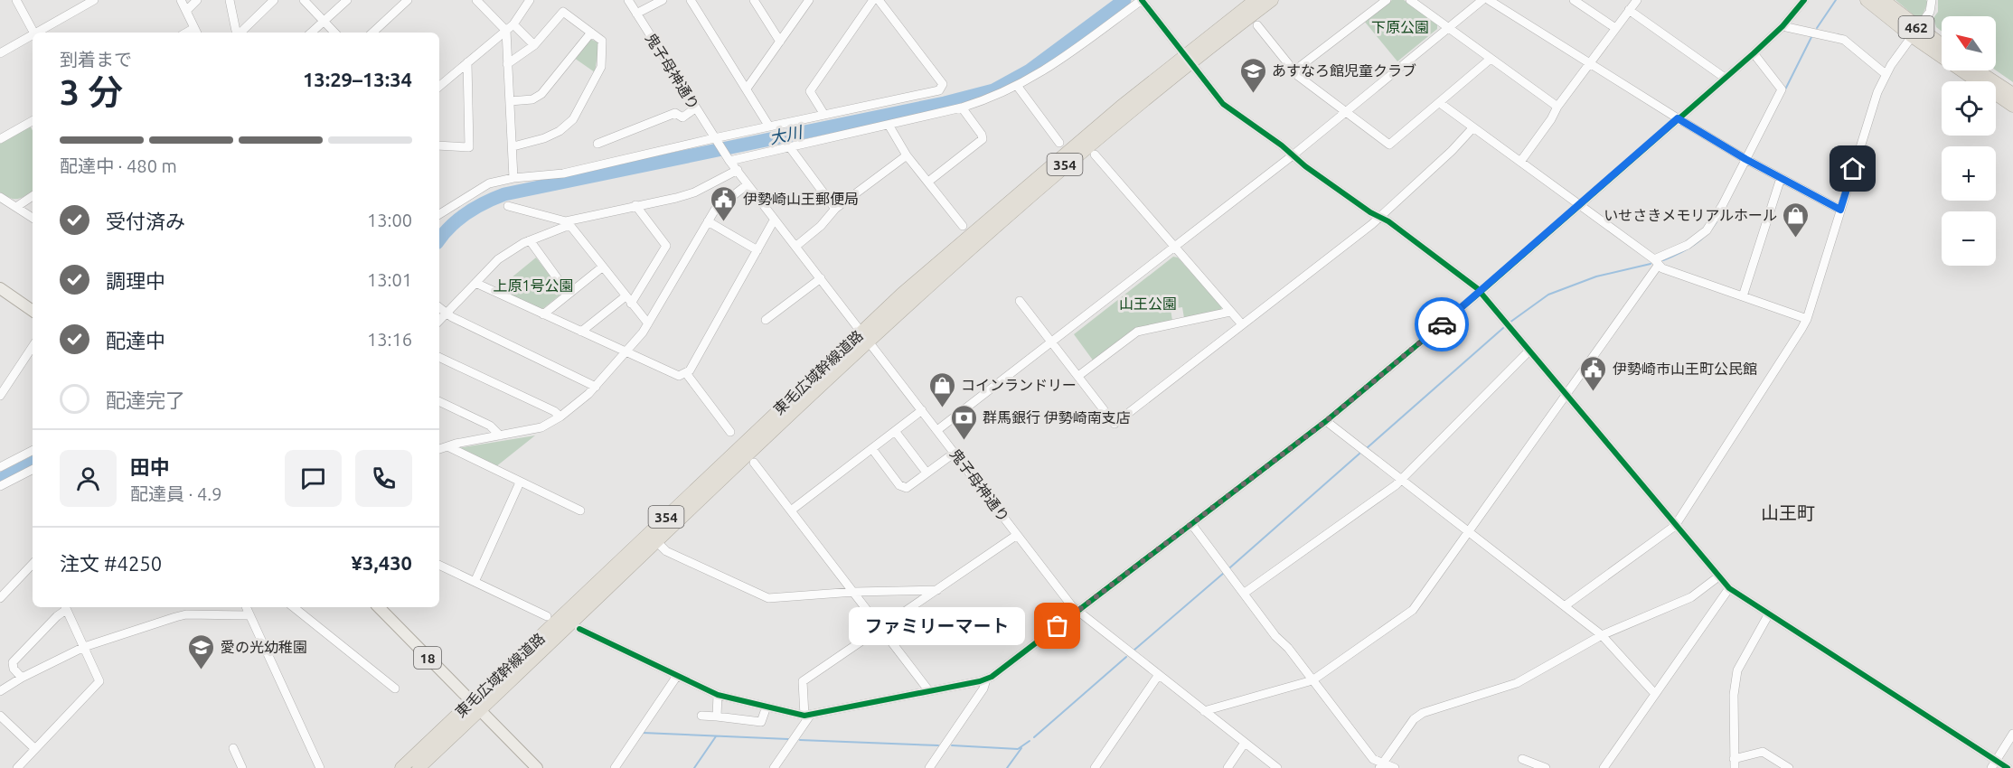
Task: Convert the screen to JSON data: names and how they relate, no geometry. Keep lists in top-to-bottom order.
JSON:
{
  "streets": {
    "highway": ["462", "354", "東毛広域幹線道路"],
    "main road": ["18"],
    "street": ["鬼子母神通り"]
  },
  "crossings": [
    ["鬼子母神通り", "東毛広域幹線道路"],
    ["東毛広域幹線道路", "18"]
  ],
  "districts": ["山王町"],
  "water": ["大川"],
  "parks": ["下原公園", "上原1号公園", "山王公園"],
  "places": {
    "school or university": ["あすなろ館児童クラブ", "愛の光幼稚園"],
    "public building": ["伊勢崎山王郵便局", "伊勢崎市山王町公民館"],
    "shop": ["いせさきメモリアルホール", "コインランドリー"],
    "bank": ["群馬銀行 伊勢崎南支店"],
    "other": ["ファミリーマート"]
  },
  "north": "top left",
  "page": {
    "map_buttons": ["+", "−"],
    "heading": ["3 分", "到着まで", "13:29–13:34"],
    "panel": [
      "田中",
      "配達員 · 4.9",
      "注文 #4250",
      "¥3,430"
    ],
    "bar": "配達中 · 480 m",
    "list": [
      ["受付済み", "13:00"],
      ["調理中", "13:01"],
      ["配達中", "13:16"],
      "配達完了"
    ],
    "bubble": "ファミリーマート"
  }
}
